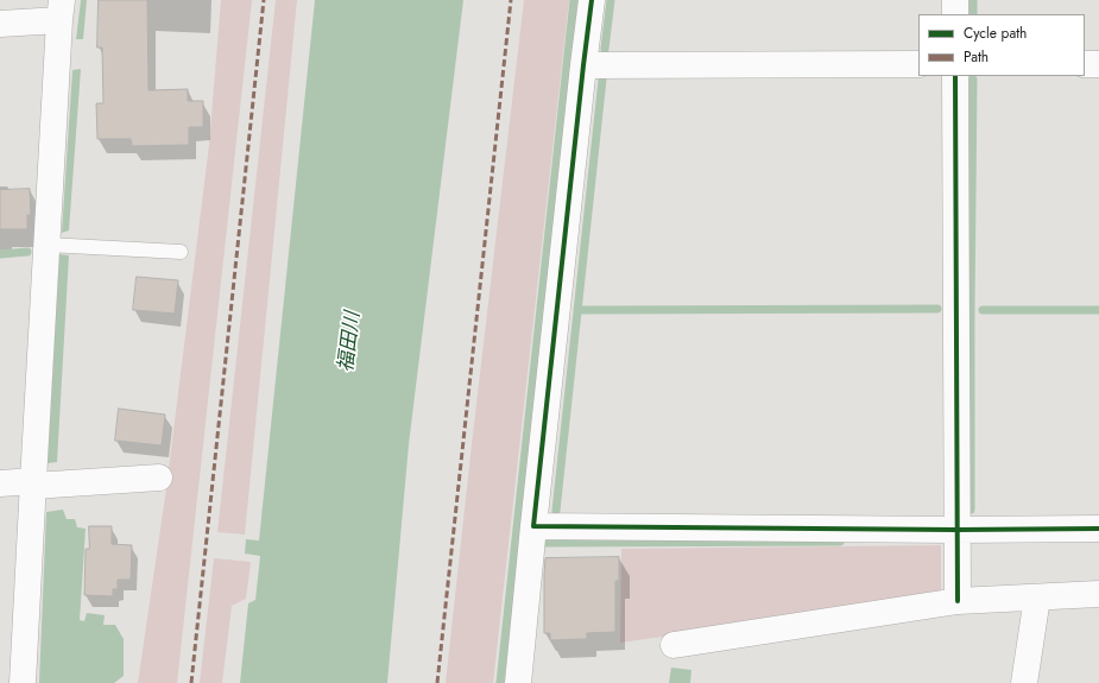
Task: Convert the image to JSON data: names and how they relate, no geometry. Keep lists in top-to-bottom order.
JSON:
{
  "water": ["福田川"],
  "legend": ["Cycle path", "Path"]
}
